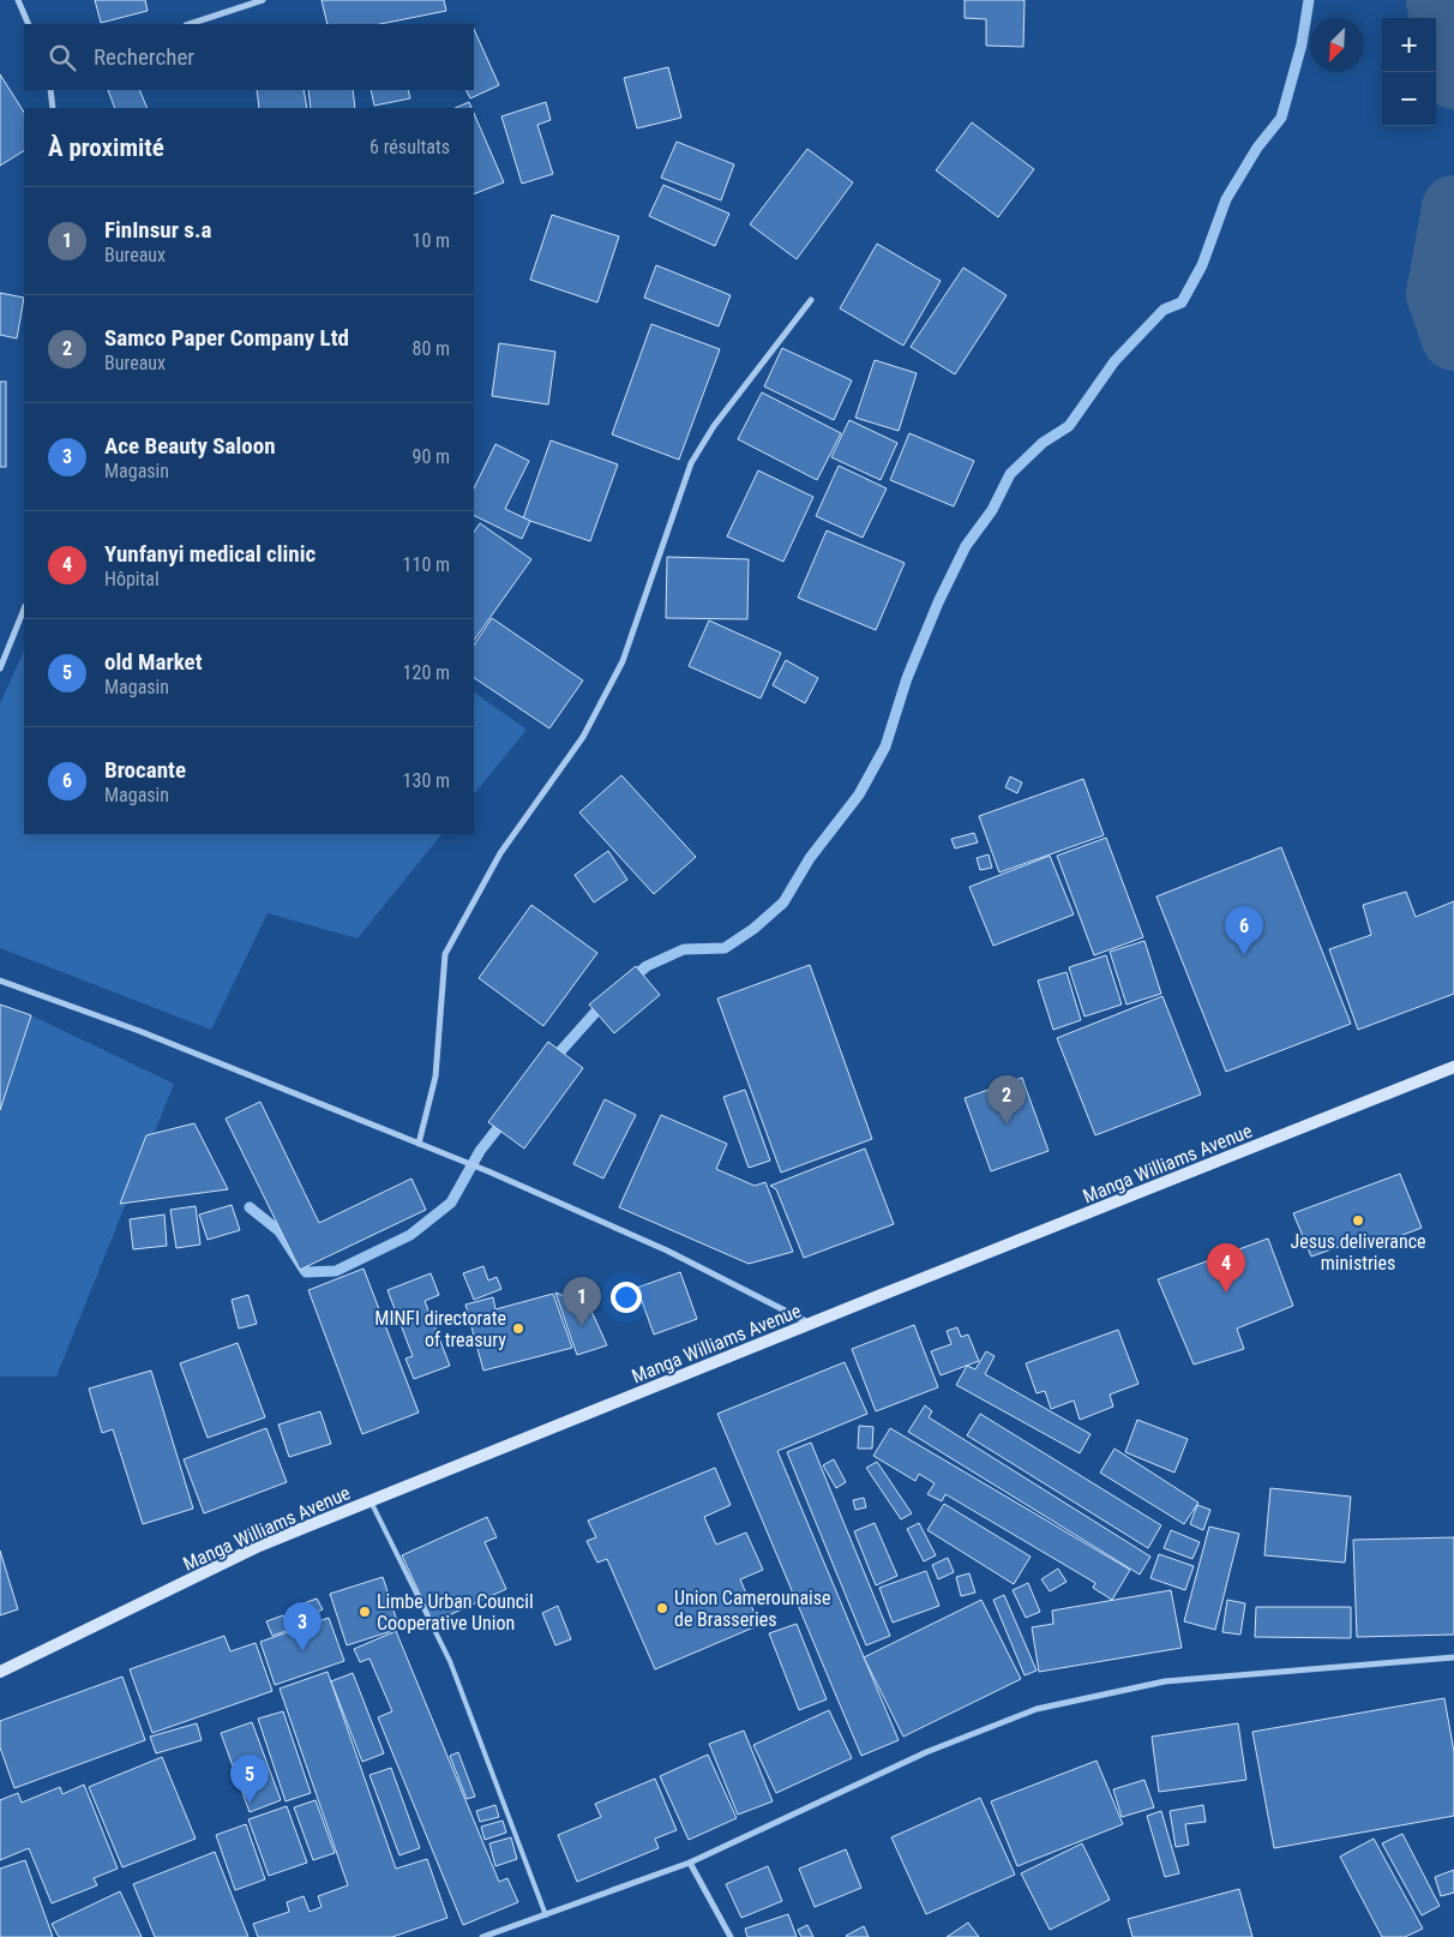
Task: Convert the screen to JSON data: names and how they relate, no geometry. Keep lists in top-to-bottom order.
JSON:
{
  "streets": {
    "main road": ["Manga Williams Avenue"]
  },
  "places": [
    "Jesus deliverance ministries",
    "MINFI directorate of treasury",
    "Union Camerounaise de Brasseries",
    "Limbe Urban Council Cooperative Union"
  ],
  "north": "bottom left",
  "page": {
    "map_buttons": ["+", "−"],
    "search": "Rechercher",
    "heading": ["À proximité", "6 résultats"],
    "list": [
      {
        "mark": "1",
        "name": "FinInsur s.a",
        "note": "Bureaux",
        "value": "10 m"
      },
      {
        "mark": "2",
        "name": "Samco Paper Company Ltd",
        "note": "Bureaux",
        "value": "80 m"
      },
      {
        "mark": "3",
        "name": "Ace Beauty Saloon",
        "note": "Magasin",
        "value": "90 m"
      },
      {
        "mark": "4",
        "name": "Yunfanyi medical clinic",
        "note": "Hôpital",
        "value": "110 m"
      },
      {
        "mark": "5",
        "name": "old Market",
        "note": "Magasin",
        "value": "120 m"
      },
      {
        "mark": "6",
        "name": "Brocante",
        "note": "Magasin",
        "value": "130 m"
      }
    ],
    "pins": [
      "6",
      "2",
      "4",
      "1",
      "3",
      "5"
    ]
  }
}
